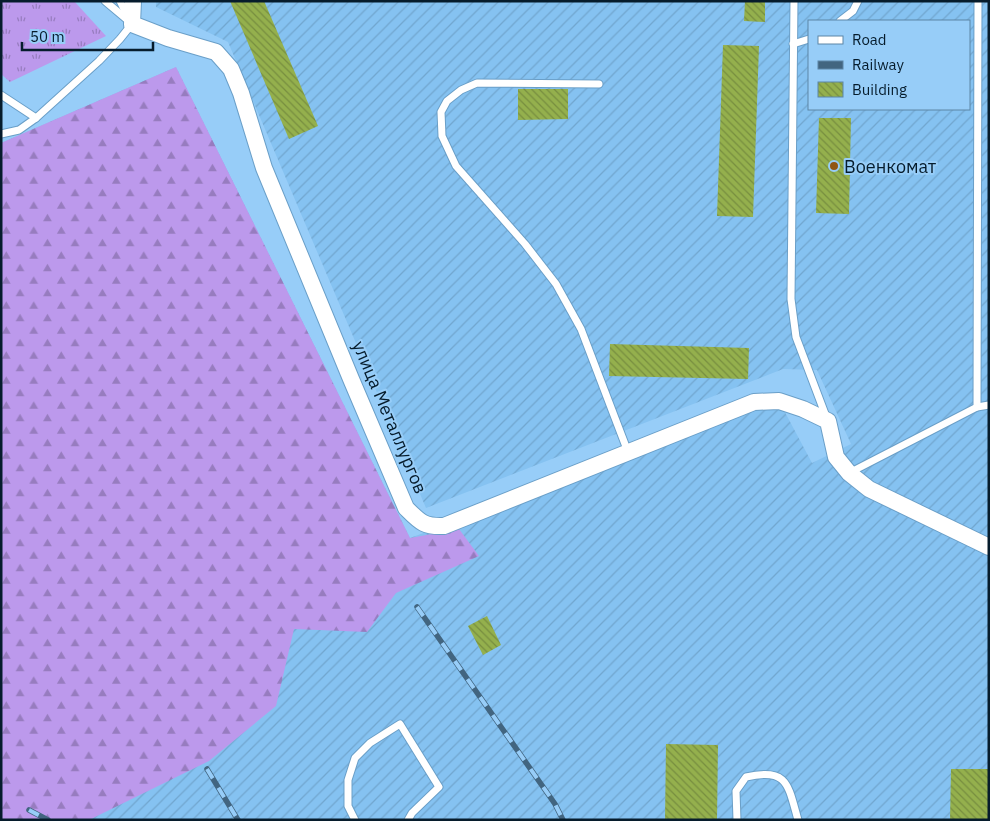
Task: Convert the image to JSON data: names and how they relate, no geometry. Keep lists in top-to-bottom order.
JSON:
{
  "streets": {
    "street": ["улица Металлургов"]
  },
  "places": ["Военкомат"],
  "legend": ["Road", "Railway", "Building"],
  "scale_bar": "50 m"
}
